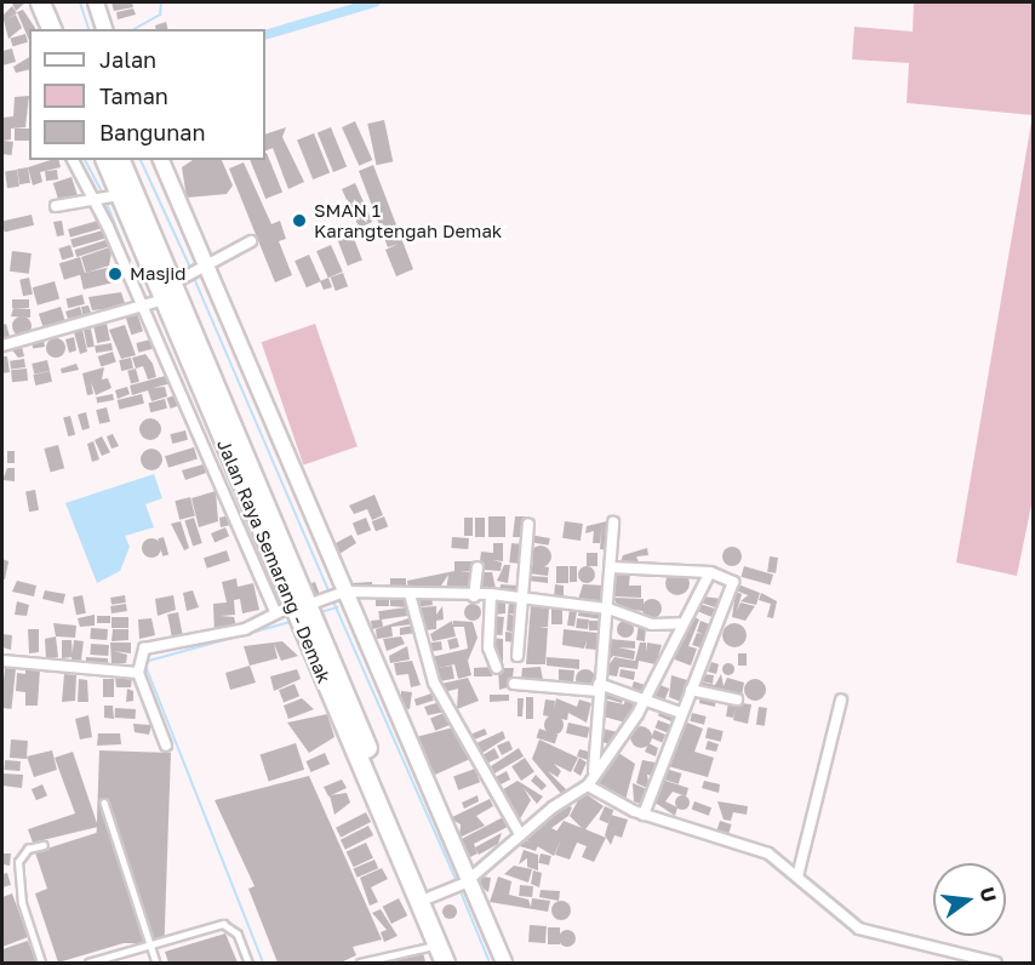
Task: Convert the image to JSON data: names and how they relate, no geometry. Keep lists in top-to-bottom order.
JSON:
{
  "streets": {
    "highway": ["Jalan Raya Semarang - Demak"]
  },
  "places": ["SMAN 1 Karangtengah Demak", "Masjid"],
  "legend": ["Jalan", "Taman", "Bangunan"],
  "north": "right"
}
